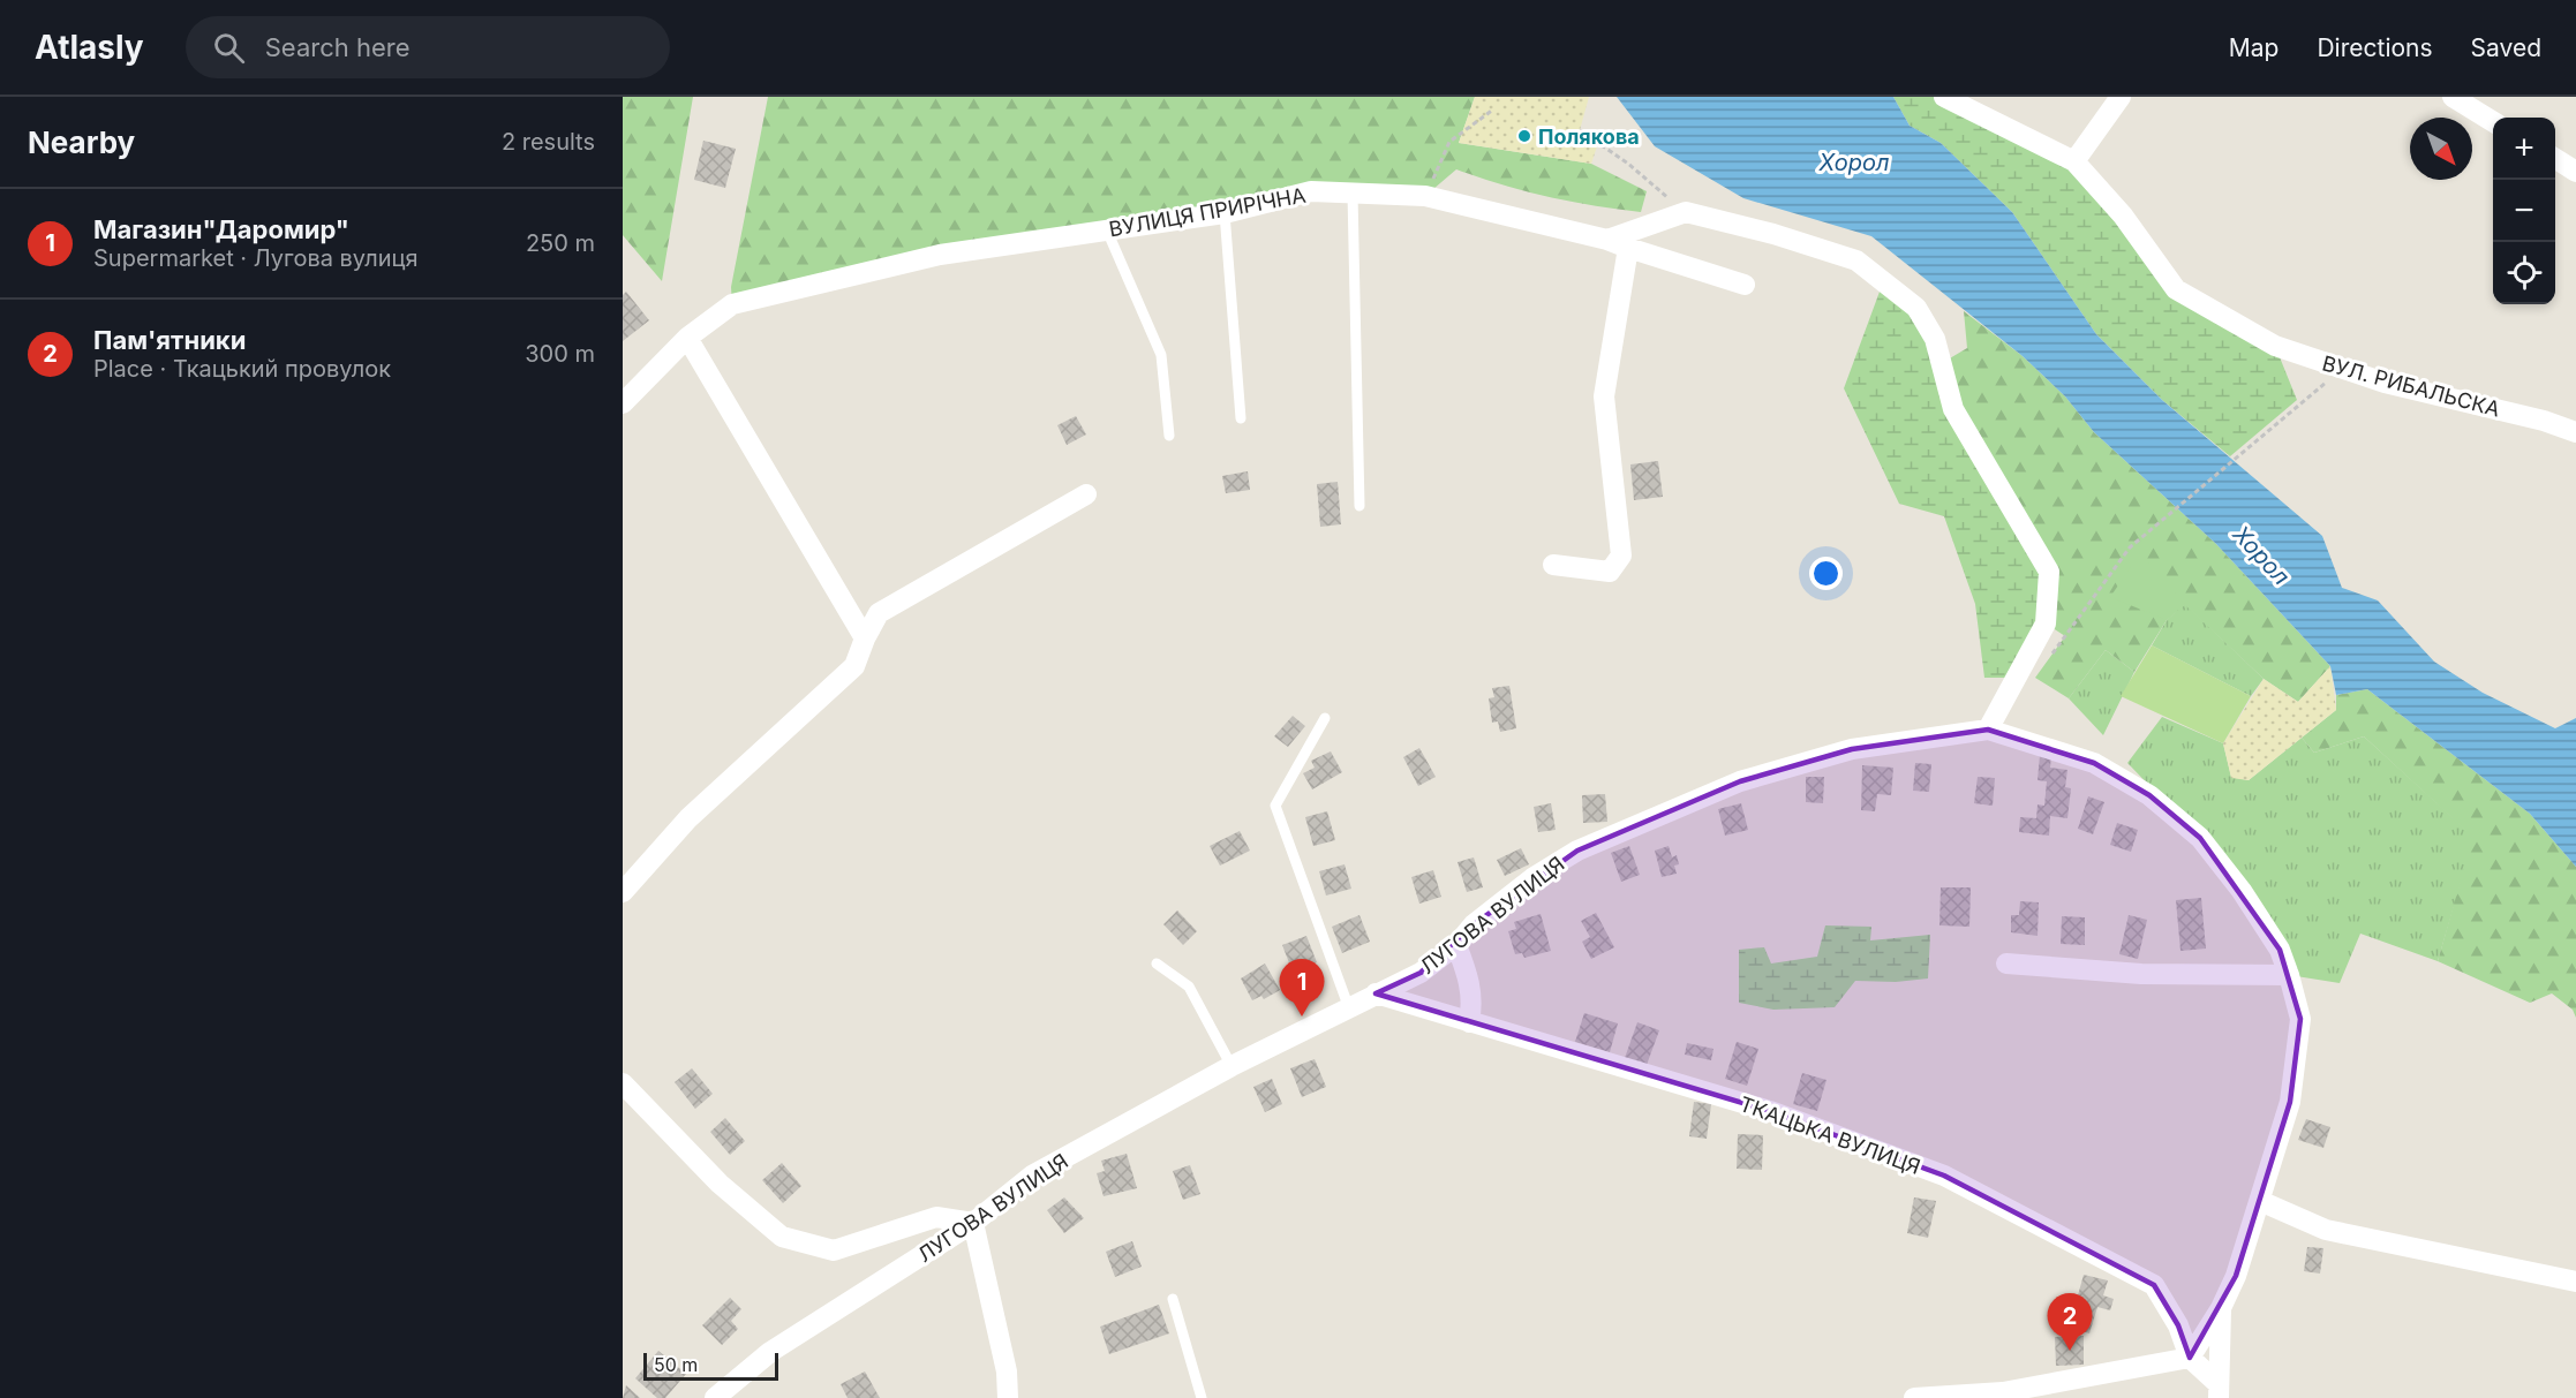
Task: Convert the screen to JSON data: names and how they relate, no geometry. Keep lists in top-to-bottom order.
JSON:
{
  "streets": {
    "street": [
      "ВУЛИЦЯ ПРИРІЧНА",
      "ВУЛ. РИБАЛЬСКА",
      "ЛУГОВА ВУЛИЦЯ",
      "ТКАЦЬКА ВУЛИЦЯ"
    ]
  },
  "crossings": [
    ["ЛУГОВА ВУЛИЦЯ", "ТКАЦЬКА ВУЛИЦЯ"]
  ],
  "water": ["Хорол"],
  "places": ["Полякова"],
  "scale_bar": "50 m",
  "north": "bottom right",
  "page": {
    "header": "Atlasly",
    "search": "Search here",
    "nav": ["Map", "Directions", "Saved"],
    "heading": ["Nearby", "2 results"],
    "map_buttons": ["+", "−"],
    "list": [
      {
        "mark": "1",
        "name": "Магазин\"Даромир\"",
        "note": "Supermarket · Лугова вулиця",
        "value": "250 m"
      },
      {
        "mark": "2",
        "name": "Пам'ятники",
        "note": "Place · Ткацький провулок",
        "value": "300 m"
      }
    ],
    "pins": ["1", "2"],
    "scale": "50 m"
  }
}
